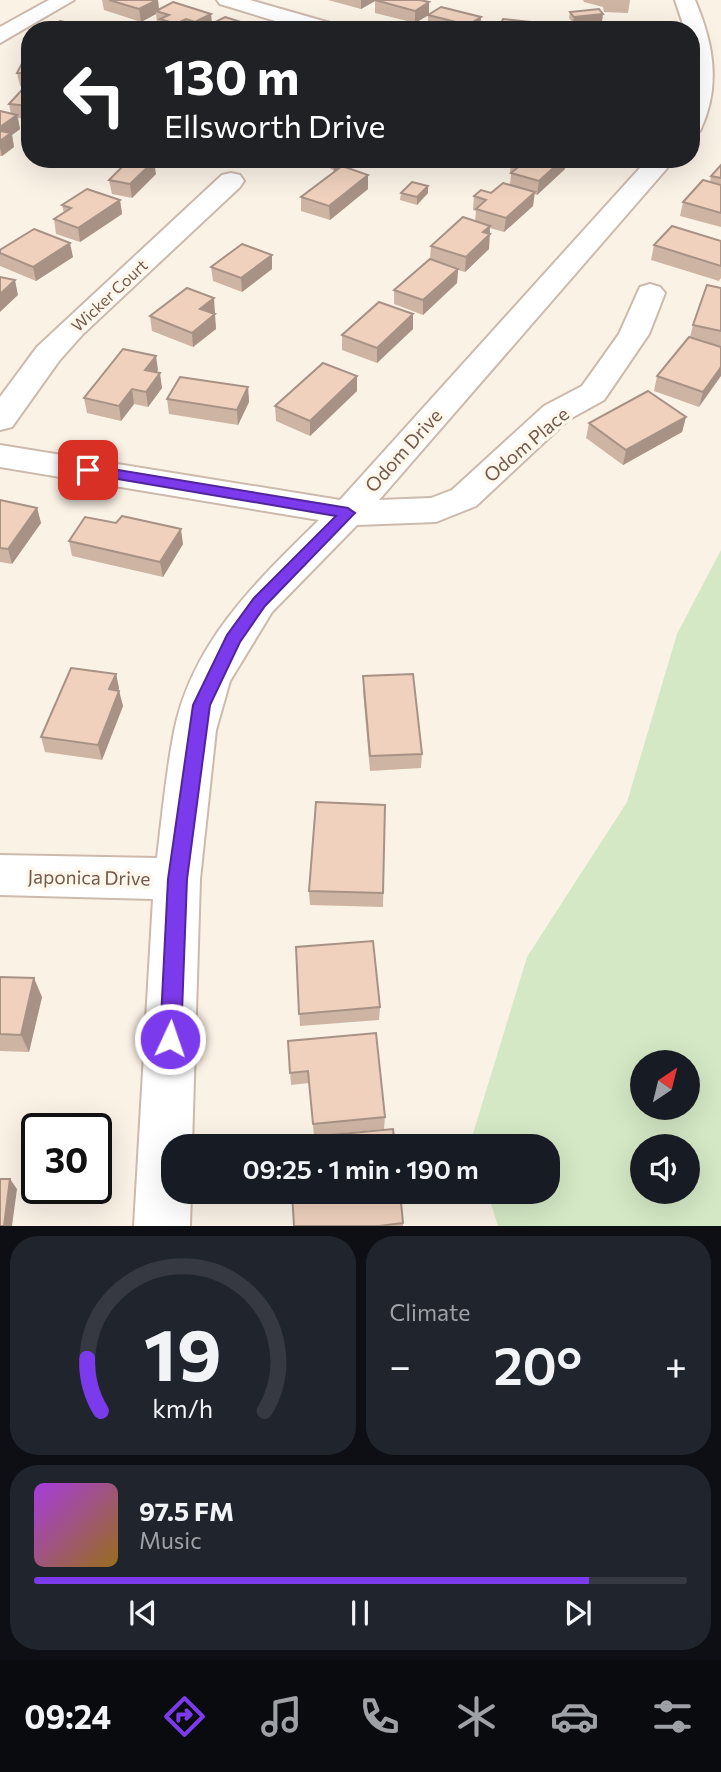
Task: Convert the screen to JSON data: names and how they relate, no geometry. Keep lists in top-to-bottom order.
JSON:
{
  "streets": {
    "street": [
      "Wicker Court",
      "Odom Place",
      "Odom Drive",
      "Japonica Drive"
    ]
  },
  "crossings": [
    ["Odom Place", "Odom Drive"],
    ["Odom Drive", "Japonica Drive"]
  ],
  "north": "top right",
  "page": {
    "turn": ["130 m", "Ellsworth Drive"],
    "limit": "30",
    "trip": "09:25 · 1 min · 190 m",
    "tile": "Climate",
    "heat": ["−", "20°", "+"],
    "song": ["97.5 FM", "Music"],
    "tabs": "09:24",
    "gauge": ["19", "km/h"]
  }
}
